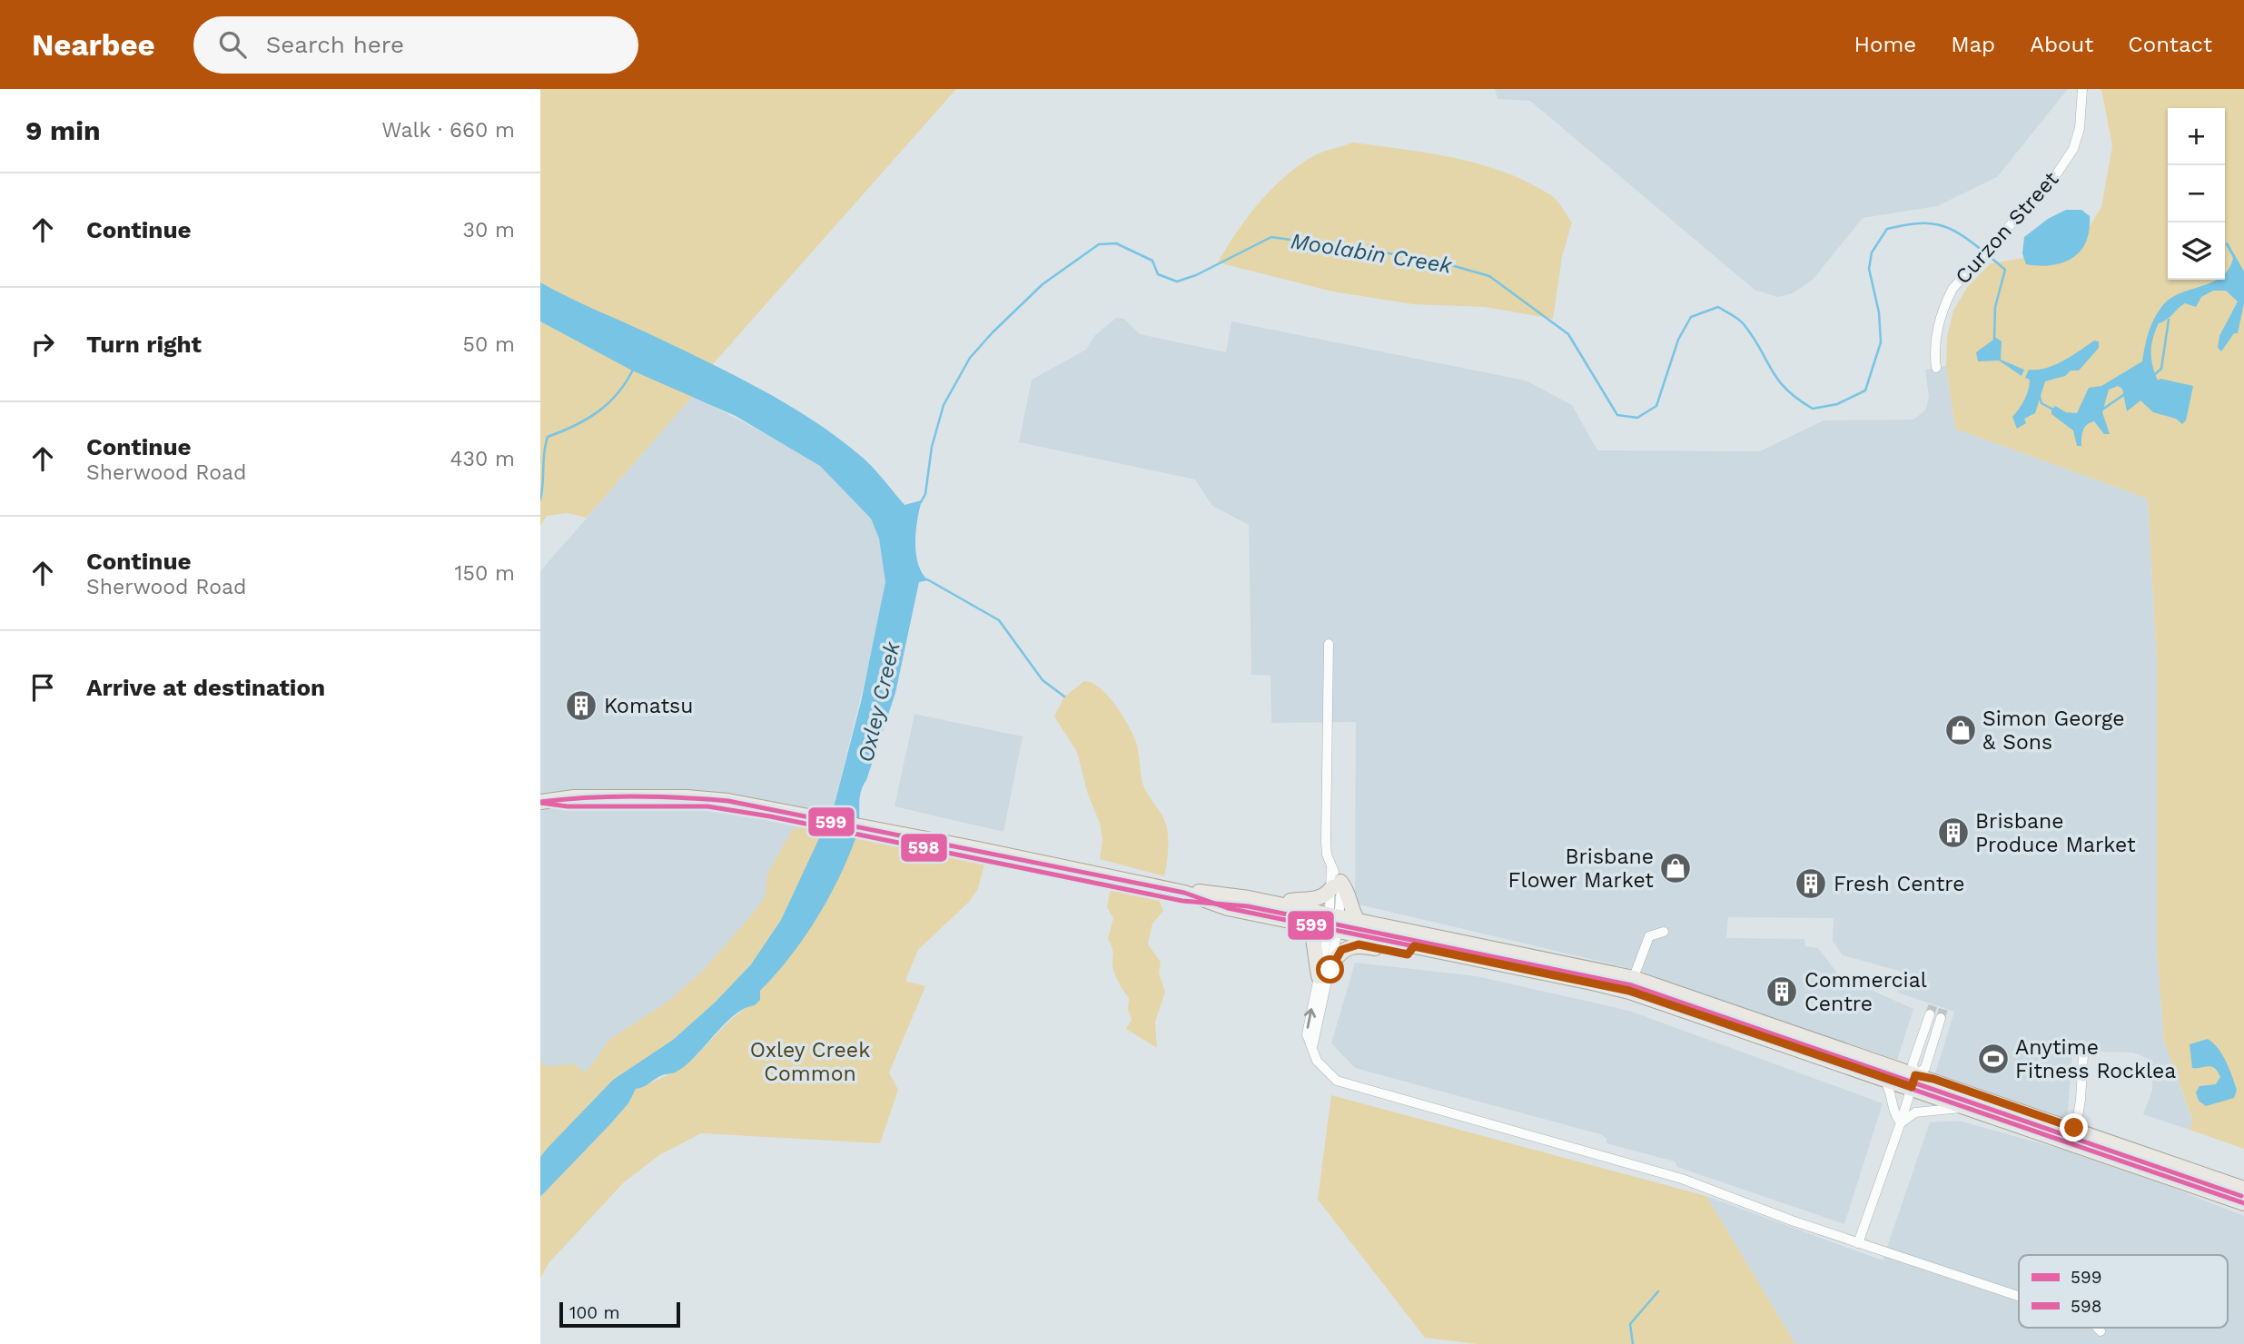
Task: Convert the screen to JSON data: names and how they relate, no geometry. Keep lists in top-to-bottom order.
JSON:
{
  "streets": {
    "street": ["Curzon Street"]
  },
  "water": ["Moolabin Creek", "Oxley Creek"],
  "parks": ["Oxley Creek Common"],
  "places": {
    "building": [
      "Komatsu",
      "Brisbane Produce Market",
      "Fresh Centre",
      "Commercial Centre"
    ],
    "shop": ["Simon George & Sons", "Brisbane Flower Market"],
    "sports": ["Anytime Fitness Rocklea"]
  },
  "lines": ["transit line 599", "transit line 598"],
  "legend": ["599", "598"],
  "scale_bar": "100 m",
  "page": {
    "header": "Nearbee",
    "search": "Search here",
    "nav": [
      "Home",
      "Map",
      "About",
      "Contact"
    ],
    "heading": ["9 min", "Walk · 660 m"],
    "map_buttons": ["+", "−"],
    "list": [
      ["Continue", "30 m"],
      ["Turn right", "50 m"],
      ["Continue", "Sherwood Road", "430 m"],
      ["Continue", "Sherwood Road", "150 m"],
      "Arrive at destination"
    ],
    "scale": "100 m"
  }
}
